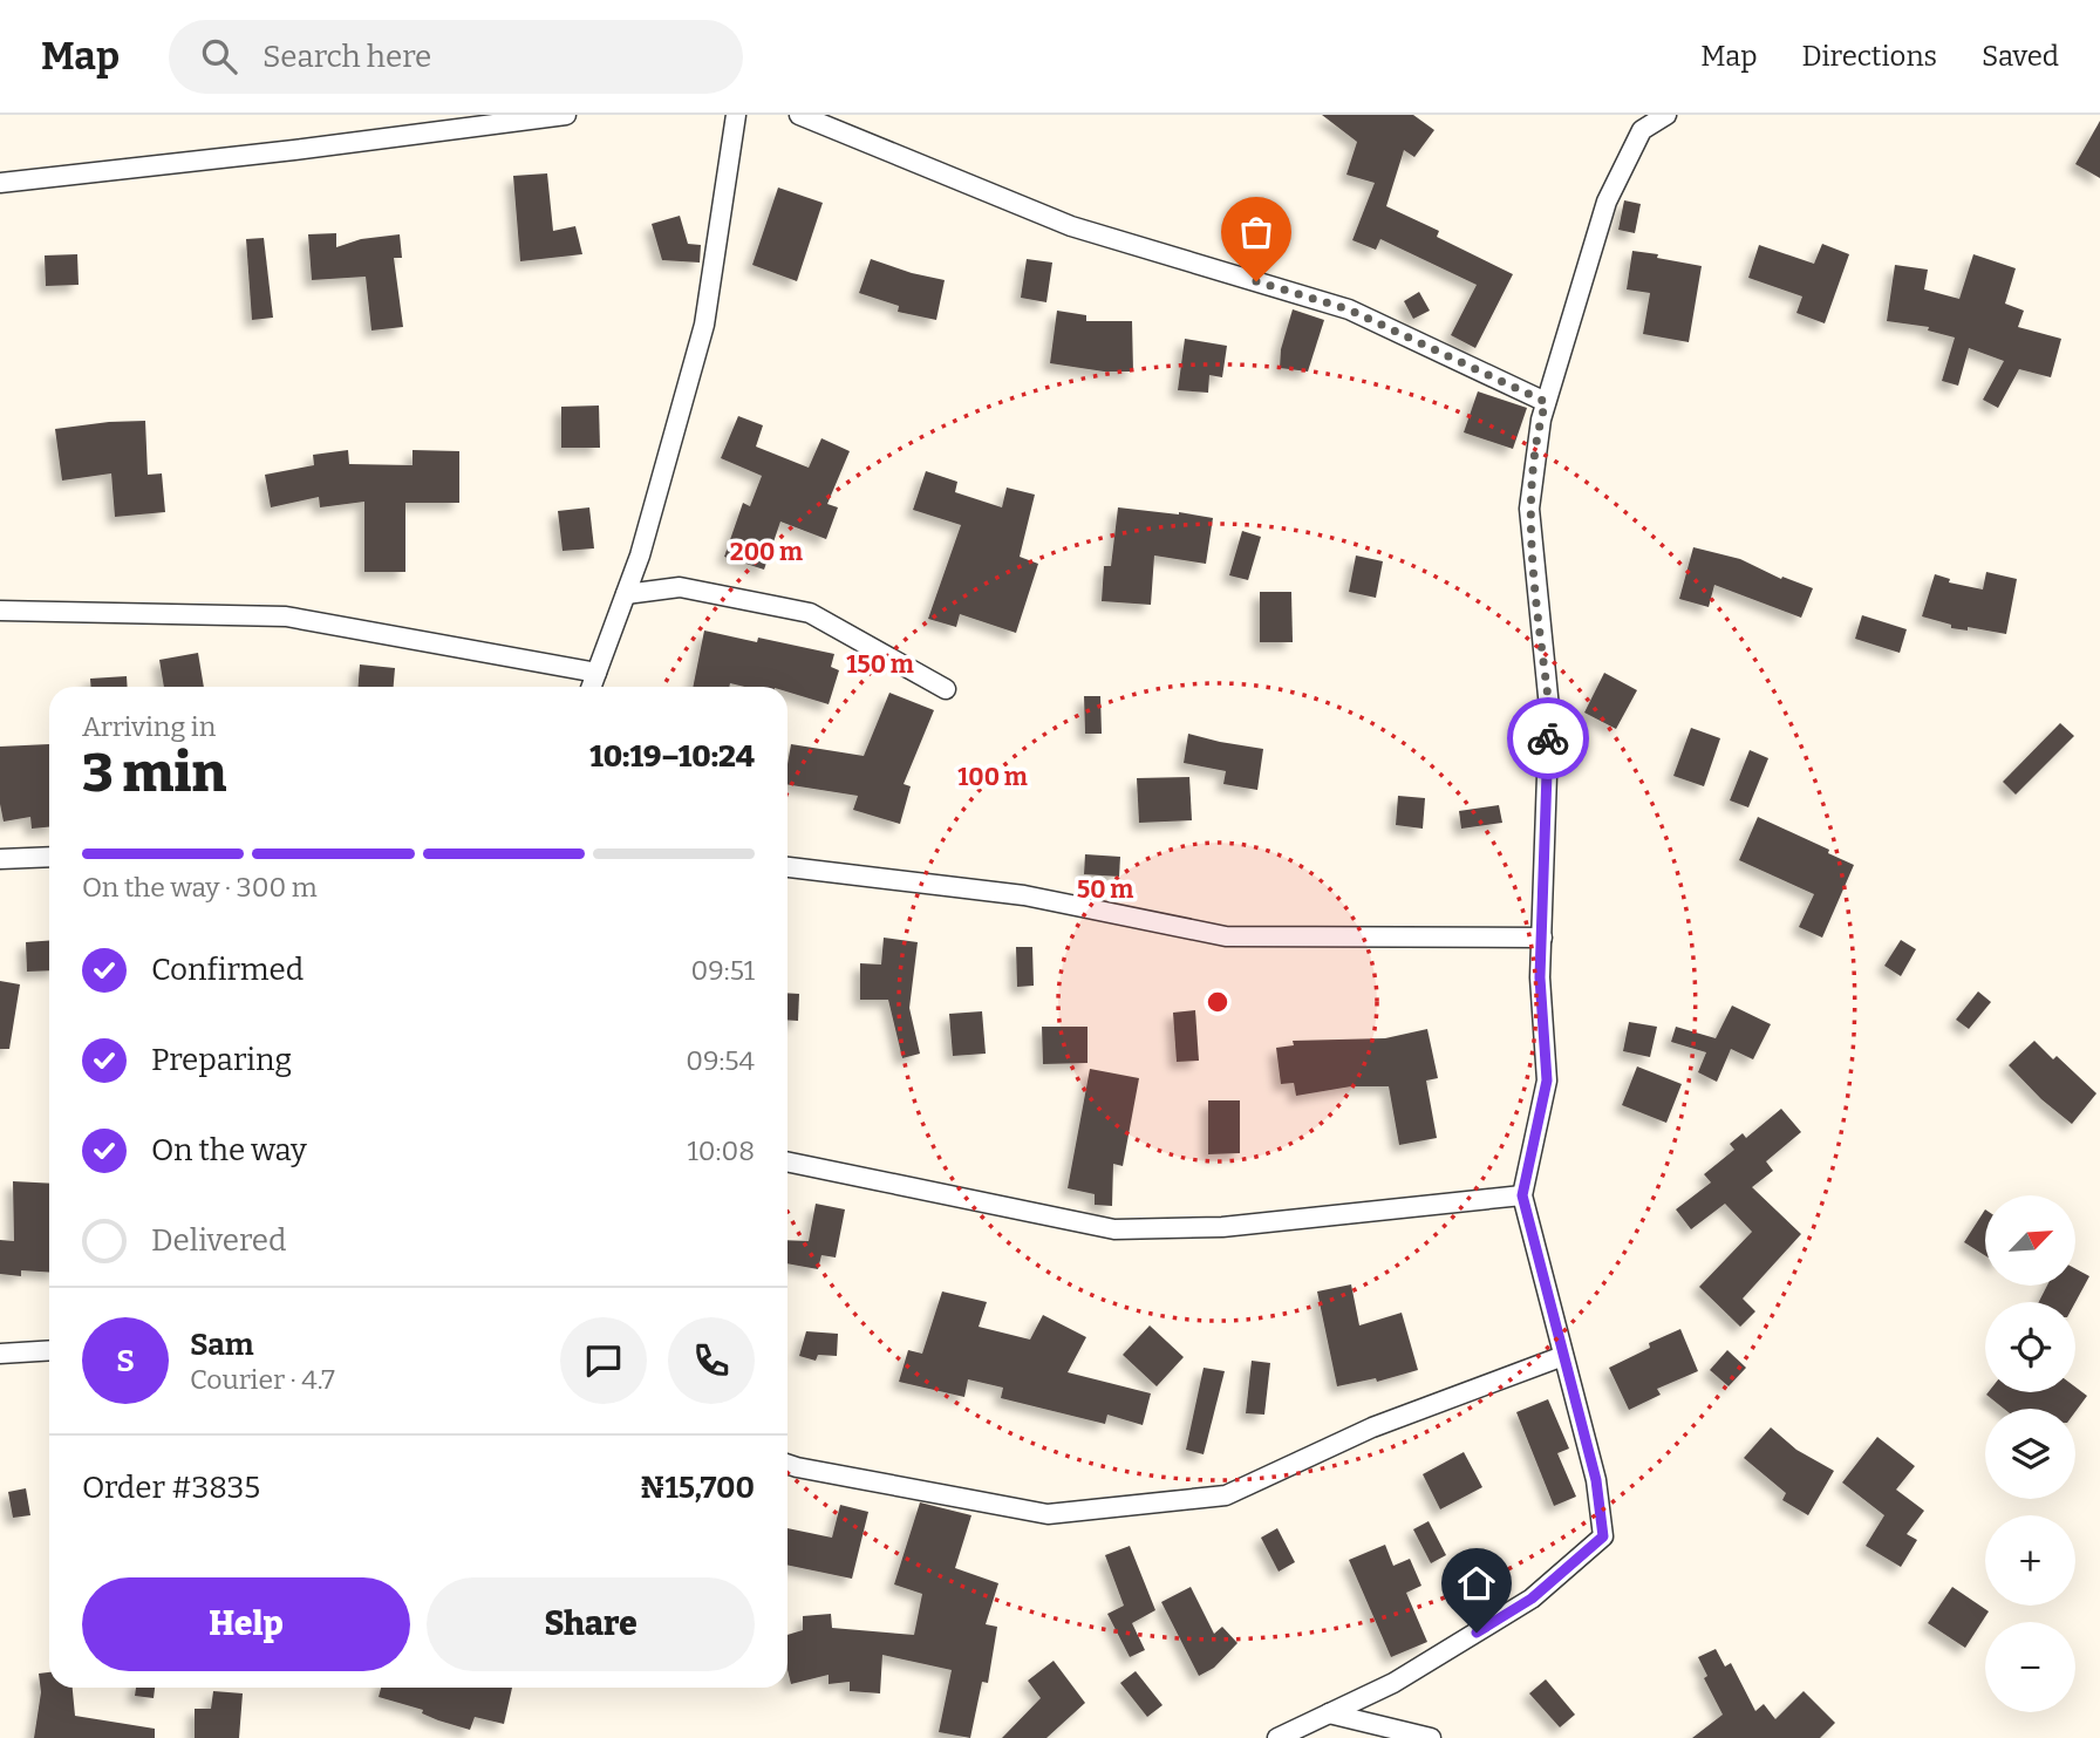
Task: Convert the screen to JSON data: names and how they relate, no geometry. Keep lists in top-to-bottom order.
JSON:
{
  "north": "top right",
  "page": {
    "header": "Map",
    "search": "Search here",
    "nav": ["Map", "Directions", "Saved"],
    "heading": ["3 min", "Arriving in", "10:19–10:24"],
    "panel": [
      "Sam",
      "Courier · 4.7",
      "Order #3835",
      "₦15,700"
    ],
    "bar": "On the way · 300 m",
    "list": [
      ["Confirmed", "09:51"],
      ["Preparing", "09:54"],
      ["On the way", "10:08"],
      "Delivered"
    ],
    "map_buttons": ["+", "−"],
    "round": "S",
    "buttons": ["Help", "Share"]
  },
  "rings": [
    "200 m",
    "150 m",
    "100 m",
    "50 m"
  ]
}
